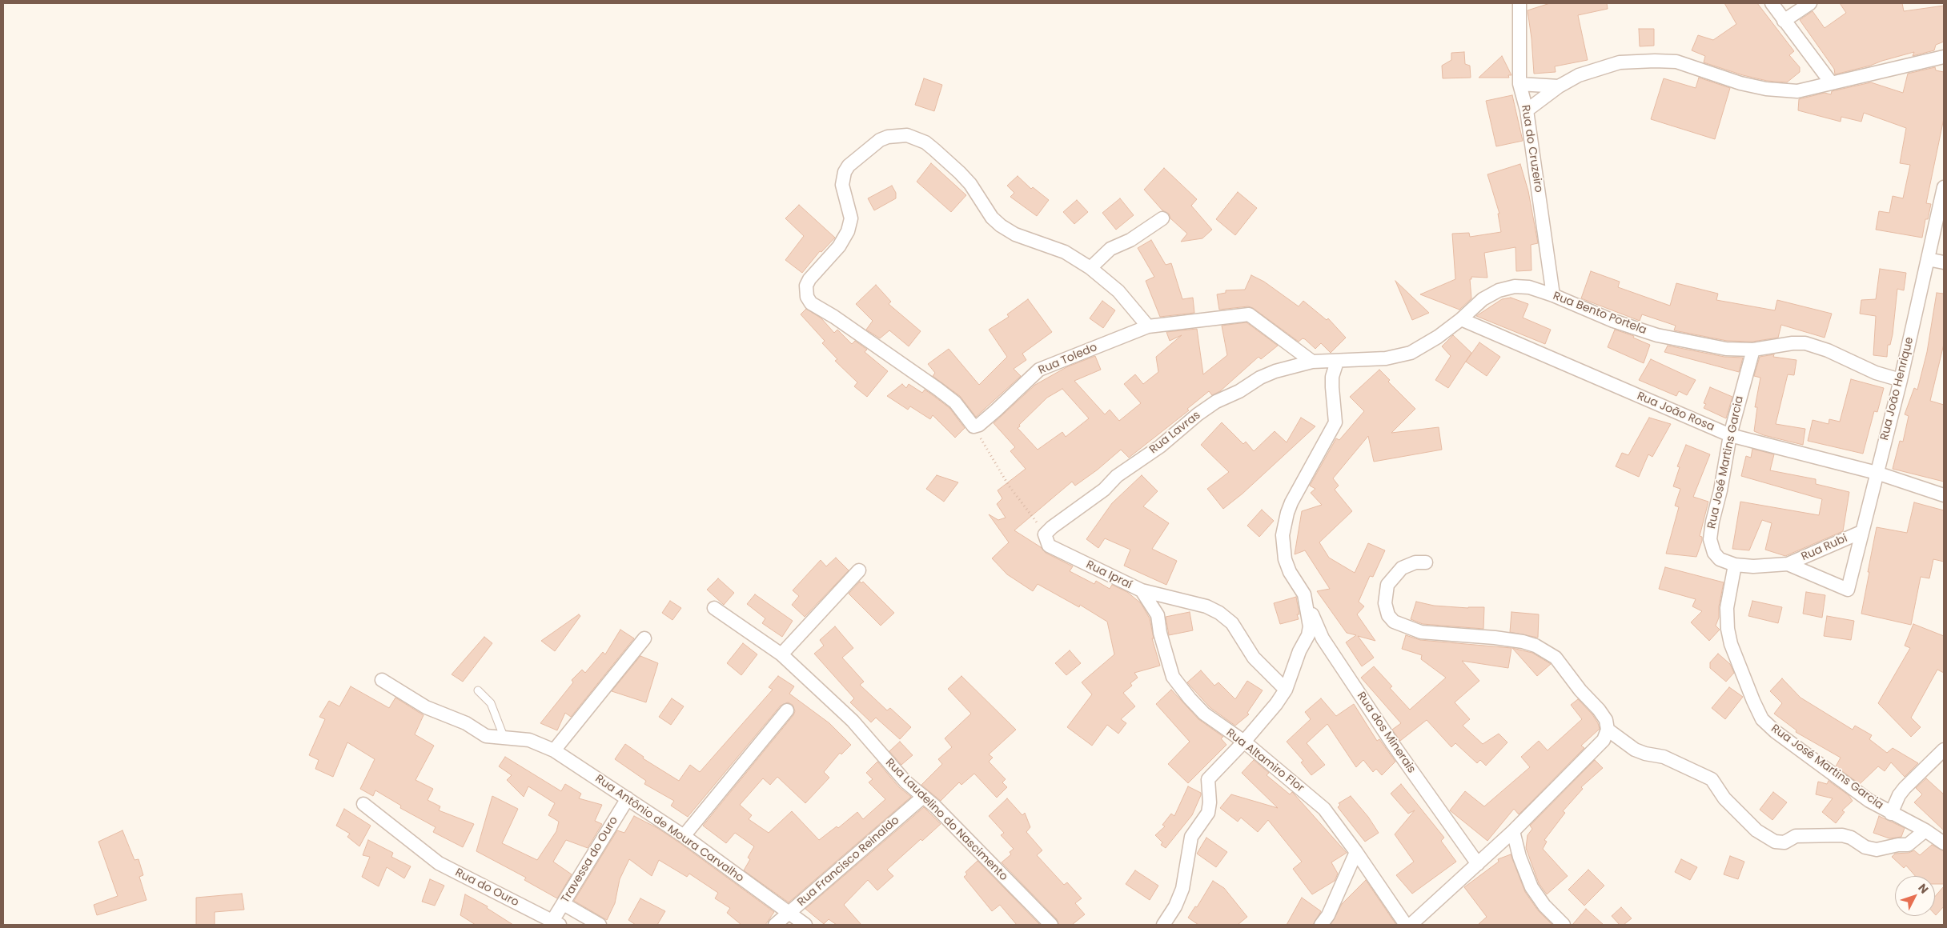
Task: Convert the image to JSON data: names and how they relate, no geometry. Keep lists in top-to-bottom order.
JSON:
{
  "streets": {
    "street": [
      "Rua do Cruzeiro",
      "Rua Bento Portela",
      "Rua Toledo",
      "Rua João Henrique",
      "Rua João Rosa",
      "Rua Lavras",
      "Rua José Martins Garcia",
      "Rua Rubi",
      "Rua Ipraí",
      "Rua dos Minerais",
      "Rua Altamiro Flor",
      "Rua Laudelino do Nascimento",
      "Rua Antônio de Moura Carvalho",
      "Travessa do Ouro",
      "Rua Francisco Reinaldo",
      "Rua do Ouro"
    ]
  },
  "crossings": [
    ["Rua do Cruzeiro", "Rua Bento Portela"],
    ["Rua Bento Portela", "Rua Toledo"],
    ["Rua Bento Portela", "Rua João Henrique"],
    ["Rua Bento Portela", "Rua João Rosa"],
    ["Rua Bento Portela", "Rua Lavras"],
    ["Rua Bento Portela", "Rua José Martins Garcia"],
    ["Rua Toledo", "Rua Lavras"],
    ["Rua João Henrique", "Rua João Rosa"],
    ["Rua João Henrique", "Rua Rubi"],
    ["Rua João Rosa", "Rua José Martins Garcia"],
    ["Rua Lavras", "Rua Ipraí"],
    ["Rua José Martins Garcia", "Rua Rubi"],
    ["Rua Ipraí", "Rua Altamiro Flor"],
    ["Rua Laudelino do Nascimento", "Rua Francisco Reinaldo"],
    ["Rua Antônio de Moura Carvalho", "Travessa do Ouro"],
    ["Rua Antônio de Moura Carvalho", "Rua Francisco Reinaldo"],
    ["Travessa do Ouro", "Rua do Ouro"]
  ],
  "north": "top right"
}
